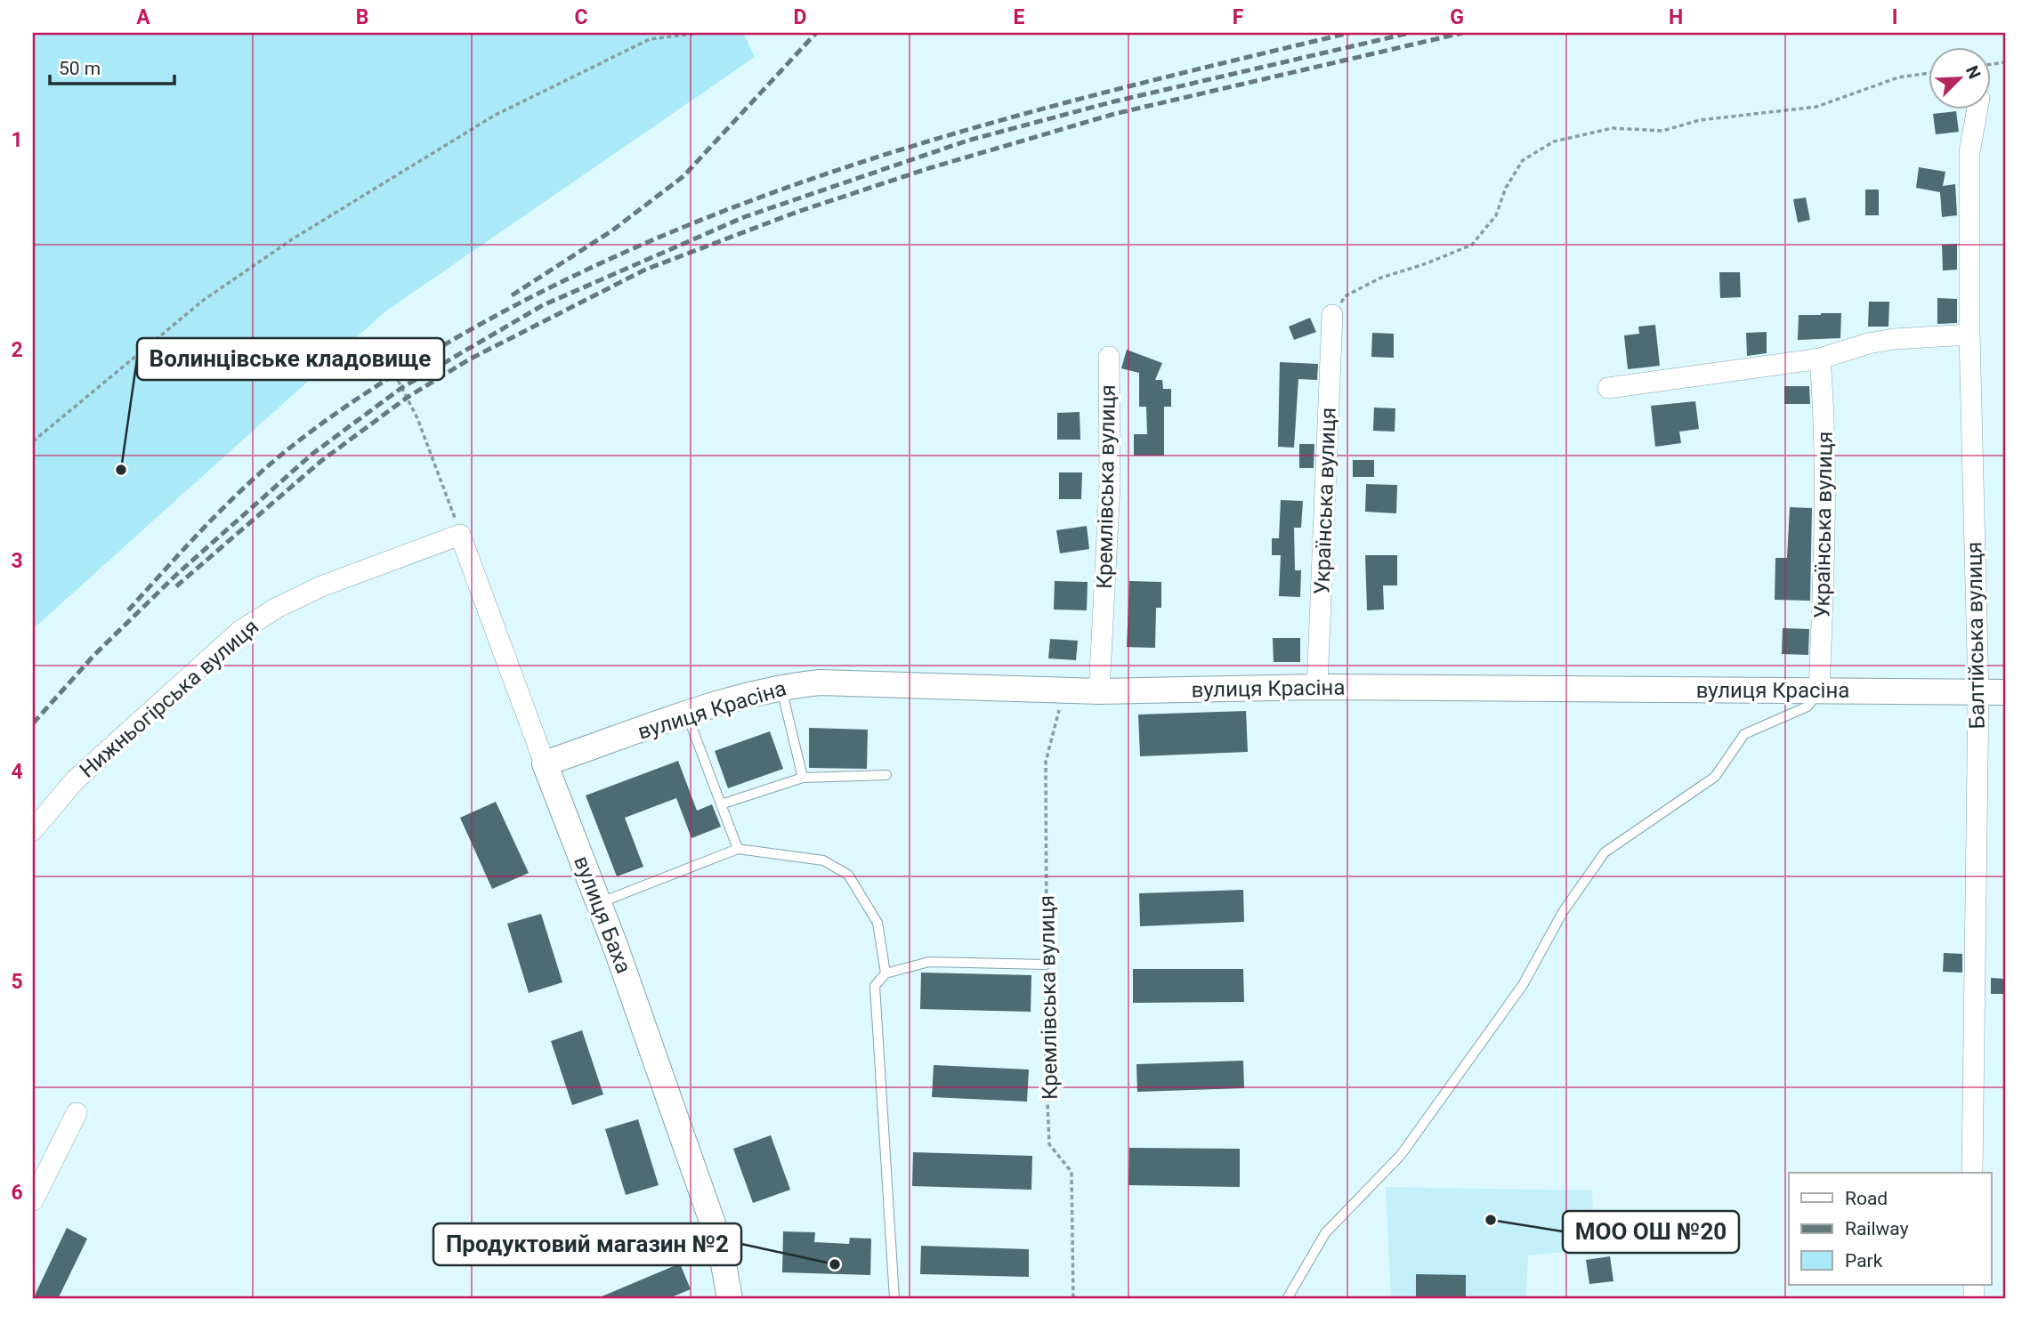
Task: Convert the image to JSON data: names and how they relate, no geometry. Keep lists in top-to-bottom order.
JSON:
{
  "streets": {
    "street": [
      "Кремлівська вулиця",
      "Українська вулиця",
      "Балтійська вулиця",
      "вулиця Красіна",
      "Нижньогірська вулиця",
      "вулиця Баха"
    ]
  },
  "crossings": [
    ["Кремлівська вулиця", "вулиця Красіна"],
    ["Українська вулиця", "вулиця Красіна"],
    ["Балтійська вулиця", "вулиця Красіна"],
    ["вулиця Красіна", "вулиця Баха"],
    ["Нижньогірська вулиця", "вулиця Баха"]
  ],
  "places": ["Волинцівське кладовище", "МОО ОШ №20", "Продуктовий магазин №2"],
  "legend": ["Road", "Railway", "Park"],
  "scale_bar": "50 m",
  "north": "top right",
  "grid": {
    "columns": [
      "A",
      "B",
      "C",
      "D",
      "E",
      "F",
      "G",
      "H",
      "I"
    ],
    "rows": [
      "1",
      "2",
      "3",
      "4",
      "5",
      "6"
    ]
  }
}
